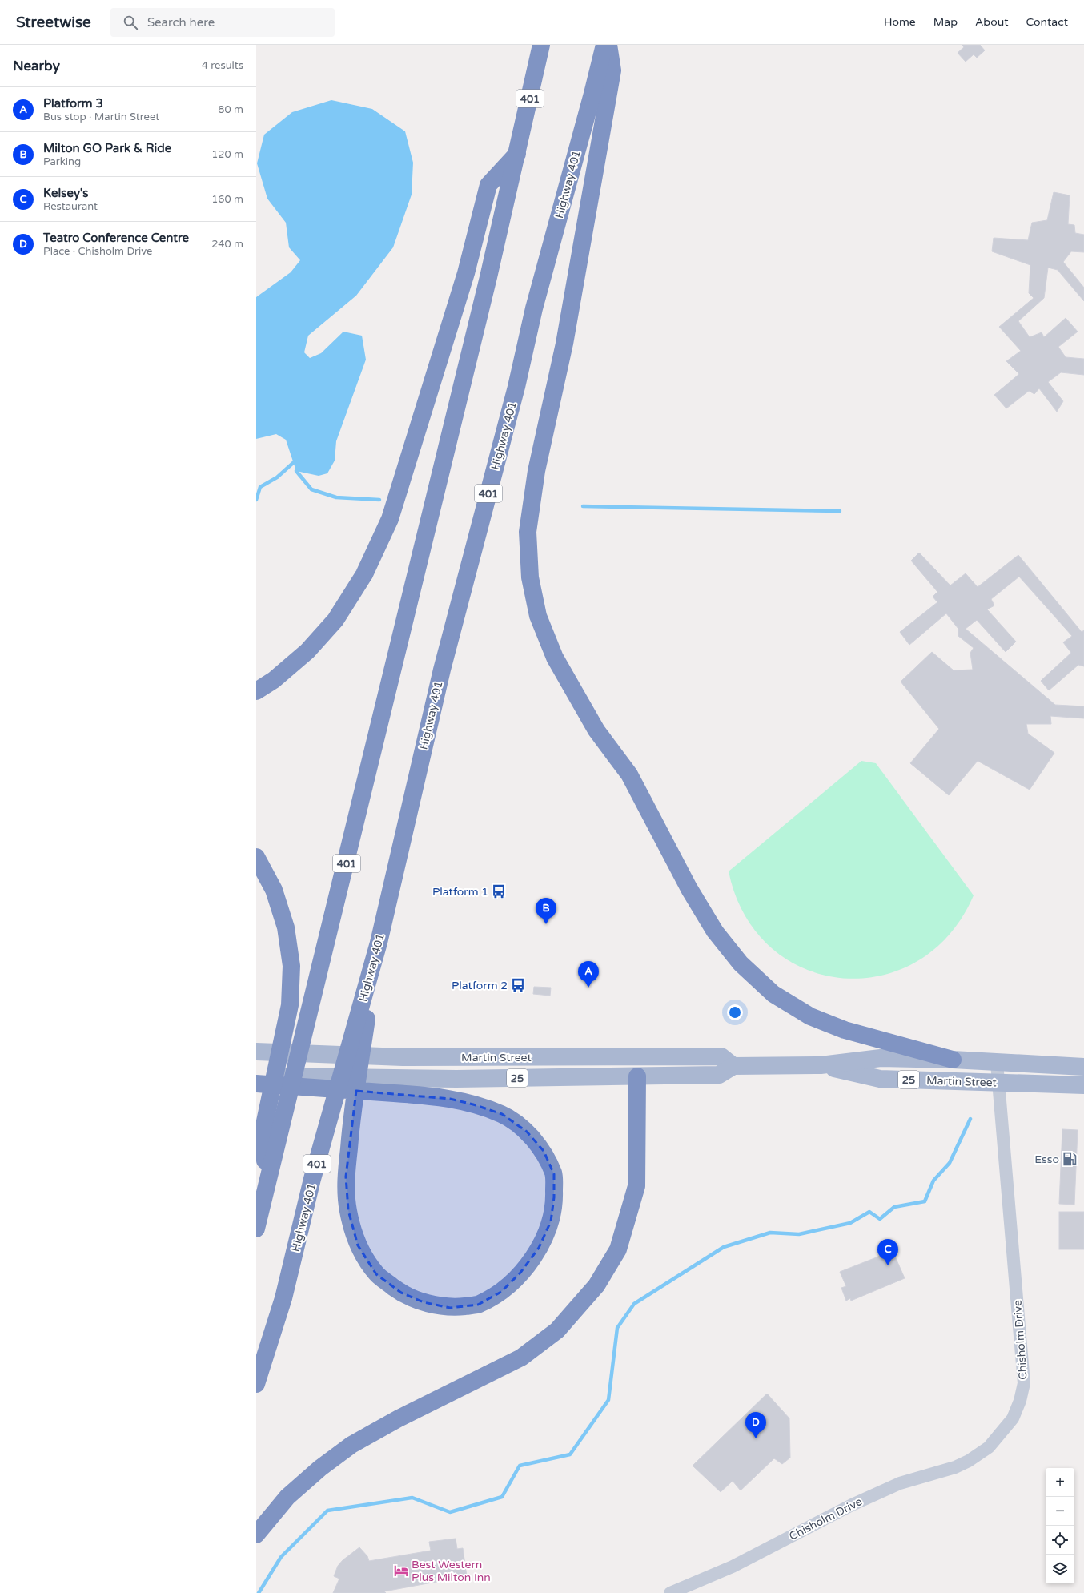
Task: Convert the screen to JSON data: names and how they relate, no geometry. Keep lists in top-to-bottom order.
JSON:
{
  "streets": {
    "highway": ["401", "Highway 401"],
    "main road": ["Martin Street", "25"],
    "street": ["Chisholm Drive"]
  },
  "crossings": [
    ["Martin Street", "Chisholm Drive"]
  ],
  "places": {
    "bus stop": ["Platform 1", "Platform 2"],
    "fuel station": ["Esso"],
    "hotel": ["Best Western Plus Milton Inn"]
  },
  "page": {
    "header": "Streetwise",
    "search": "Search here",
    "nav": [
      "Home",
      "Map",
      "About",
      "Contact"
    ],
    "heading": ["Nearby", "4 results"],
    "list": [
      {
        "mark": "A",
        "name": "Platform 3",
        "note": "Bus stop · Martin Street",
        "value": "80 m"
      },
      {
        "mark": "B",
        "name": "Milton GO Park & Ride",
        "note": "Parking",
        "value": "120 m"
      },
      {
        "mark": "C",
        "name": "Kelsey's",
        "note": "Restaurant",
        "value": "160 m"
      },
      {
        "mark": "D",
        "name": "Teatro Conference Centre",
        "note": "Place · Chisholm Drive",
        "value": "240 m"
      }
    ],
    "pins": [
      "B",
      "A",
      "C",
      "D"
    ],
    "map_buttons": ["+", "−"]
  }
}
